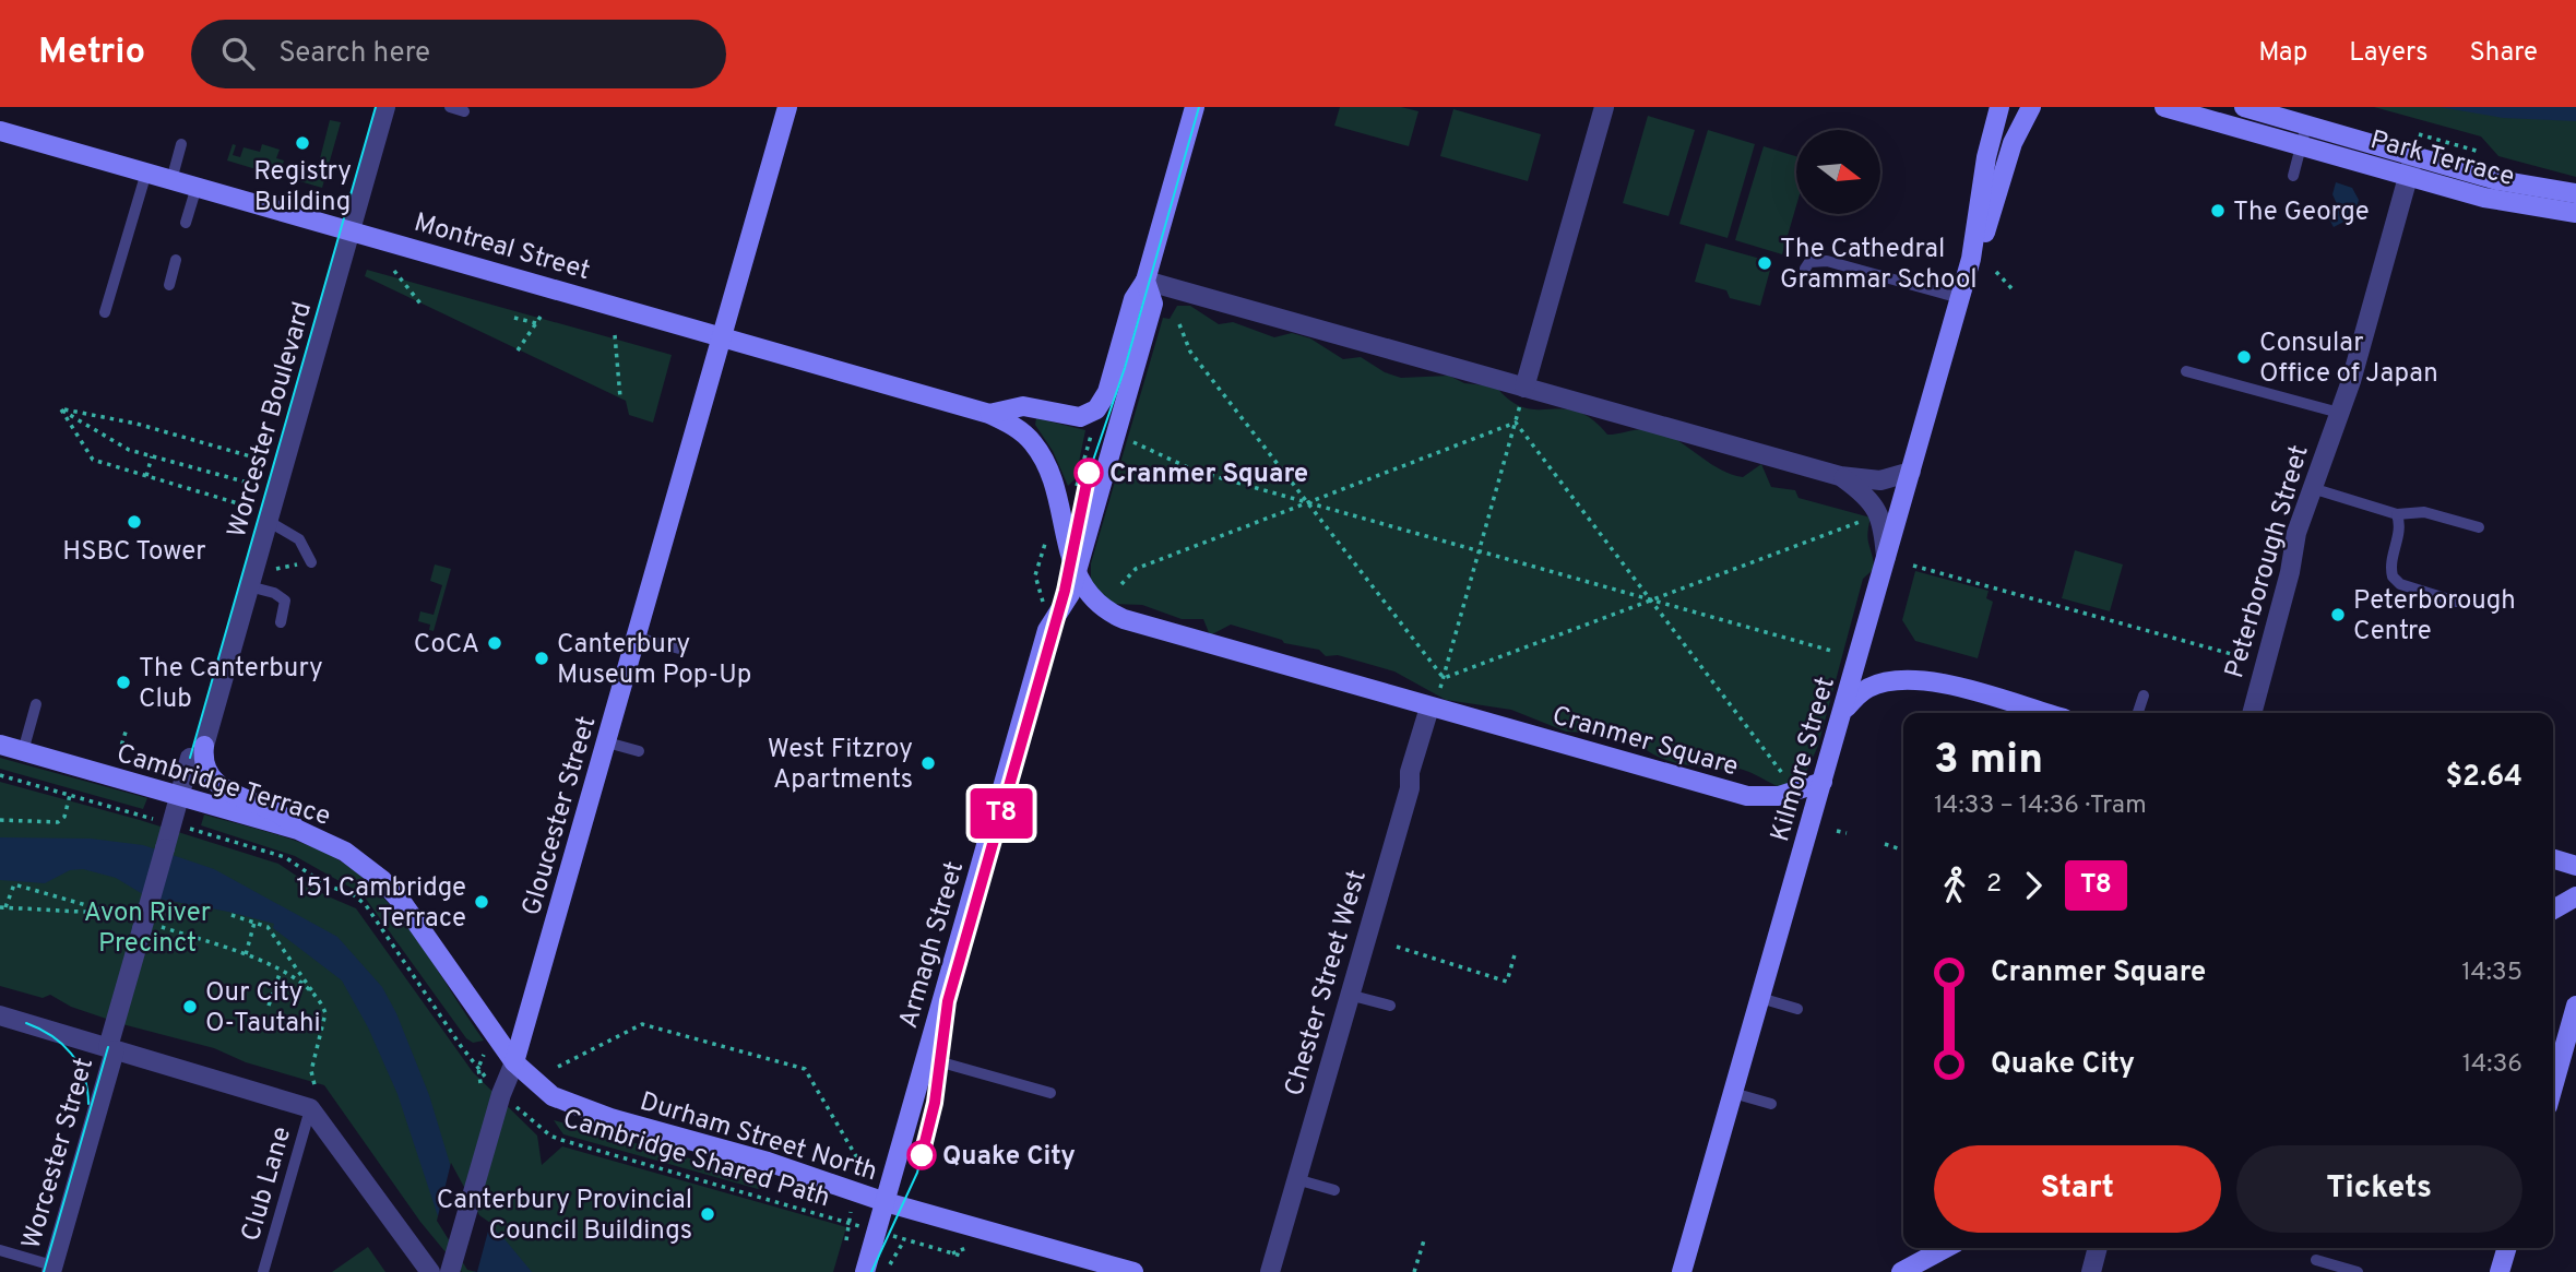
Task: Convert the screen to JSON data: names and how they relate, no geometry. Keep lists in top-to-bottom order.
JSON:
{
  "streets": {
    "main road": [
      "Park Terrace",
      "Montreal Street",
      "Cranmer Square",
      "Kilmore Street",
      "Cambridge Terrace",
      "Gloucester Street",
      "Armagh Street",
      "Durham Street North"
    ],
    "street": [
      "Worcester Boulevard",
      "Peterborough Street",
      "Chester Street West",
      "Worcester Street"
    ],
    "lane": ["Club Lane"],
    "path": ["Cambridge Shared Path"]
  },
  "crossings": [
    ["Park Terrace", "Peterborough Street"],
    ["Montreal Street", "Worcester Boulevard"],
    ["Montreal Street", "Cranmer Square"],
    ["Montreal Street", "Gloucester Street"],
    ["Montreal Street", "Armagh Street"],
    ["Worcester Boulevard", "Cambridge Terrace"],
    ["Worcester Boulevard", "Worcester Street"],
    ["Cranmer Square", "Kilmore Street"],
    ["Cranmer Square", "Armagh Street"],
    ["Cranmer Square", "Chester Street West"],
    ["Cambridge Terrace", "Gloucester Street"],
    ["Cambridge Terrace", "Durham Street North"],
    ["Gloucester Street", "Durham Street North"],
    ["Armagh Street", "Durham Street North"]
  ],
  "parks": ["Avon River Precinct"],
  "places": [
    "Registry Building",
    "The George",
    "The Cathedral Grammar School",
    "Consular Office of Japan",
    "Cranmer Square",
    "HSBC Tower",
    "Peterborough Centre",
    "CoCA",
    "Canterbury Museum Pop-Up",
    "The Canterbury Club",
    "West Fitzroy Apartments",
    "151 Cambridge Terrace",
    "Our City O-Tautahi",
    "Quake City",
    "Canterbury Provincial Council Buildings"
  ],
  "lines": ["tram line T8"],
  "north": "right",
  "page": {
    "header": "Metrio",
    "search": "Search here",
    "nav": ["Map", "Layers", "Share"],
    "on_map": "T8",
    "heading": ["3 min", "14:33 – 14:36 · Tram", "$2.64"],
    "legs": ["2", "T8"],
    "list": [
      {
        "name": "Cranmer Square",
        "value": "14:35"
      },
      {
        "name": "Quake City",
        "value": "14:36"
      }
    ],
    "buttons": ["Start", "Tickets"]
  }
}
